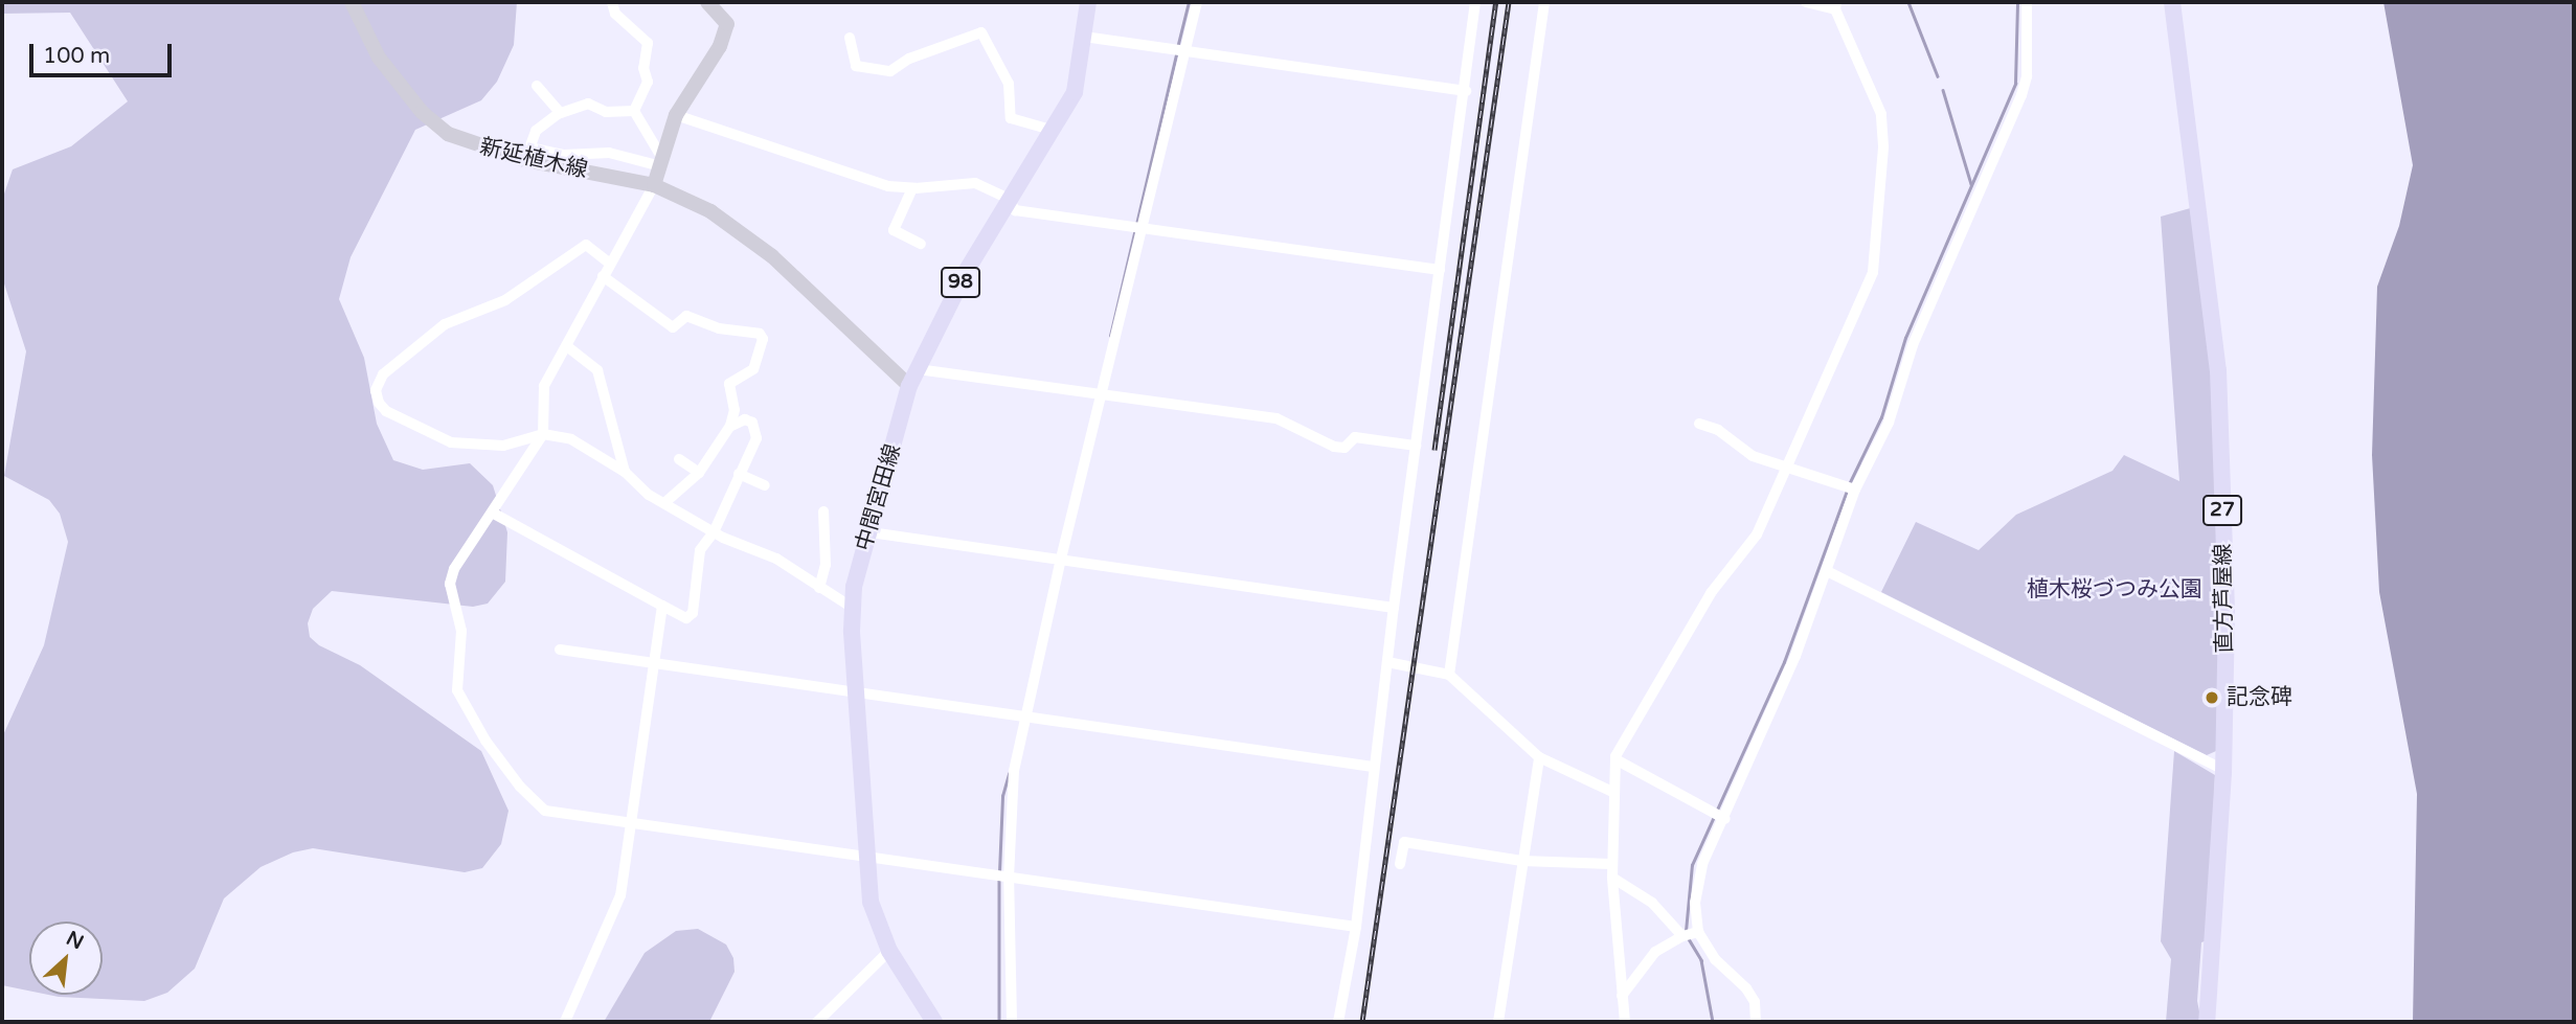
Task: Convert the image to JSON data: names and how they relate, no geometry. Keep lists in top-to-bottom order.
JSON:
{
  "streets": {
    "main road": [
      "新延植木線",
      "98",
      "中間宮田線",
      "27",
      "直方芦屋線"
    ]
  },
  "crossings": [
    ["新延植木線", "中間宮田線"]
  ],
  "parks": ["植木桜づつみ公園"],
  "places": ["記念碑"],
  "scale_bar": "100 m",
  "north": "top right"
}
